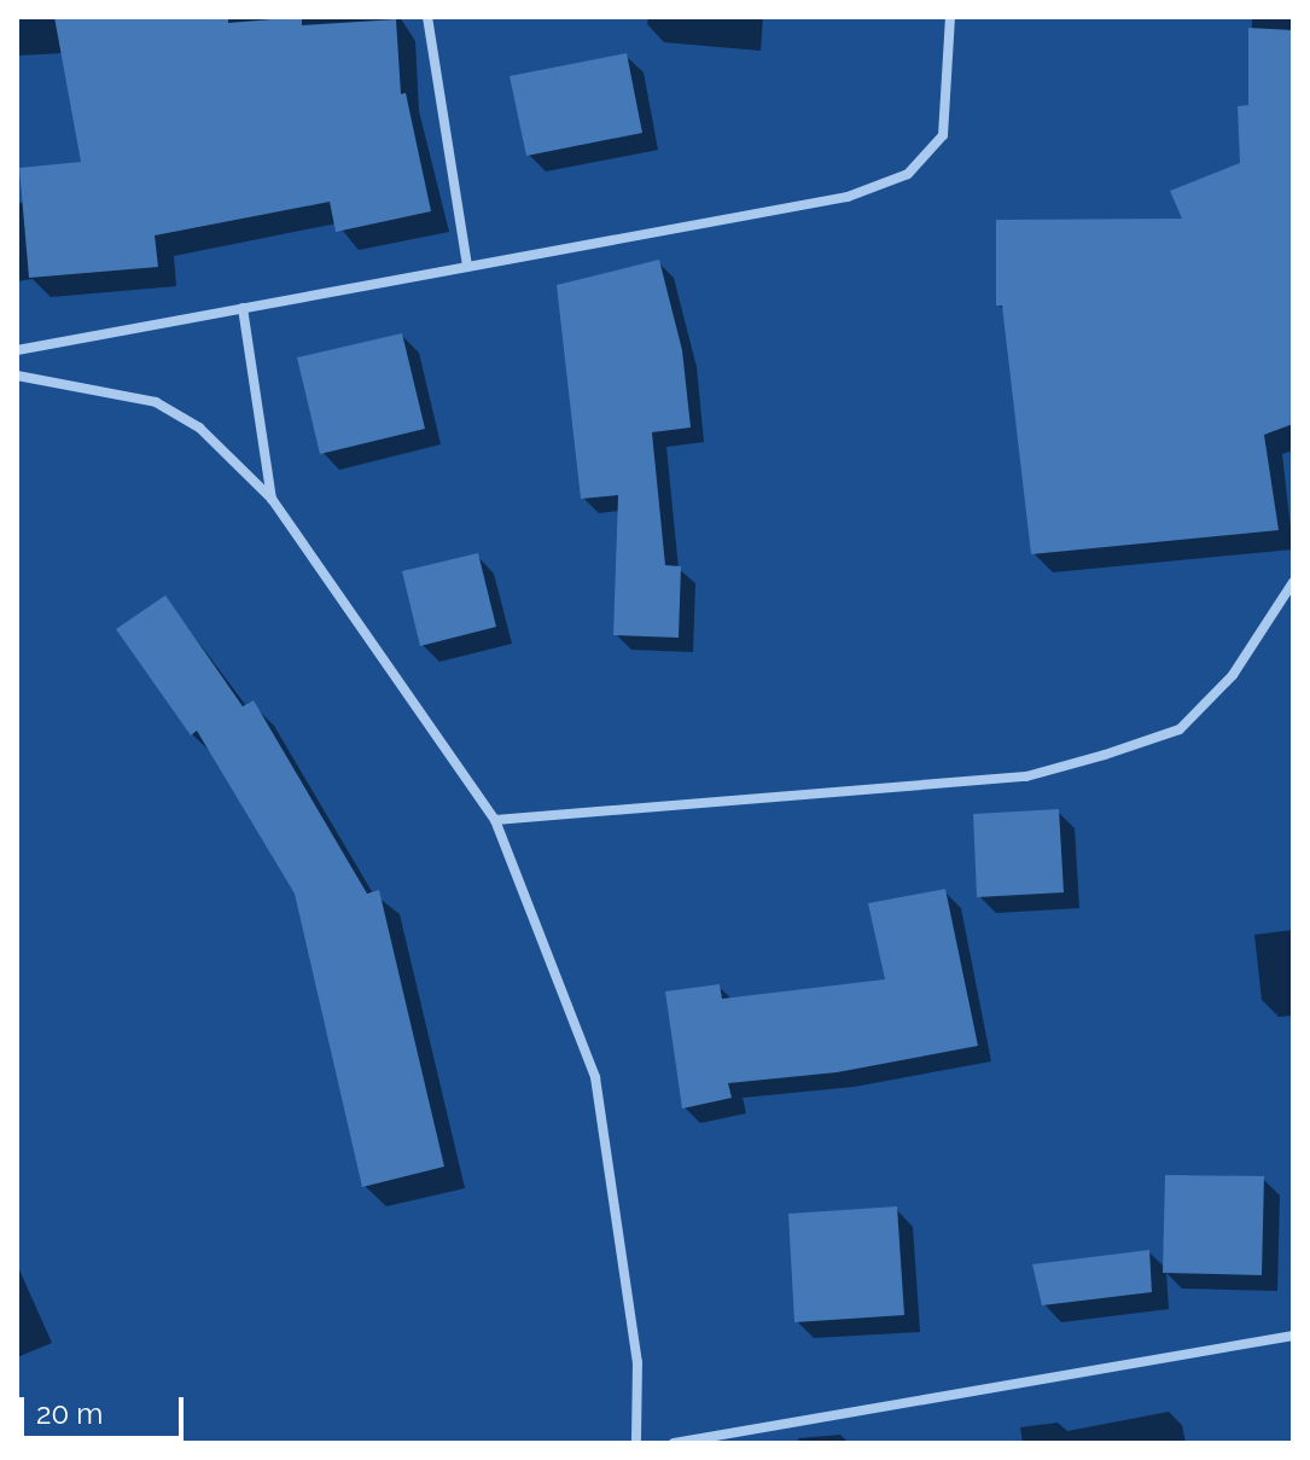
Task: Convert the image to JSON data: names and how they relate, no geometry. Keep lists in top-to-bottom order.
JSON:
{
  "scale_bar": "20 m"
}
